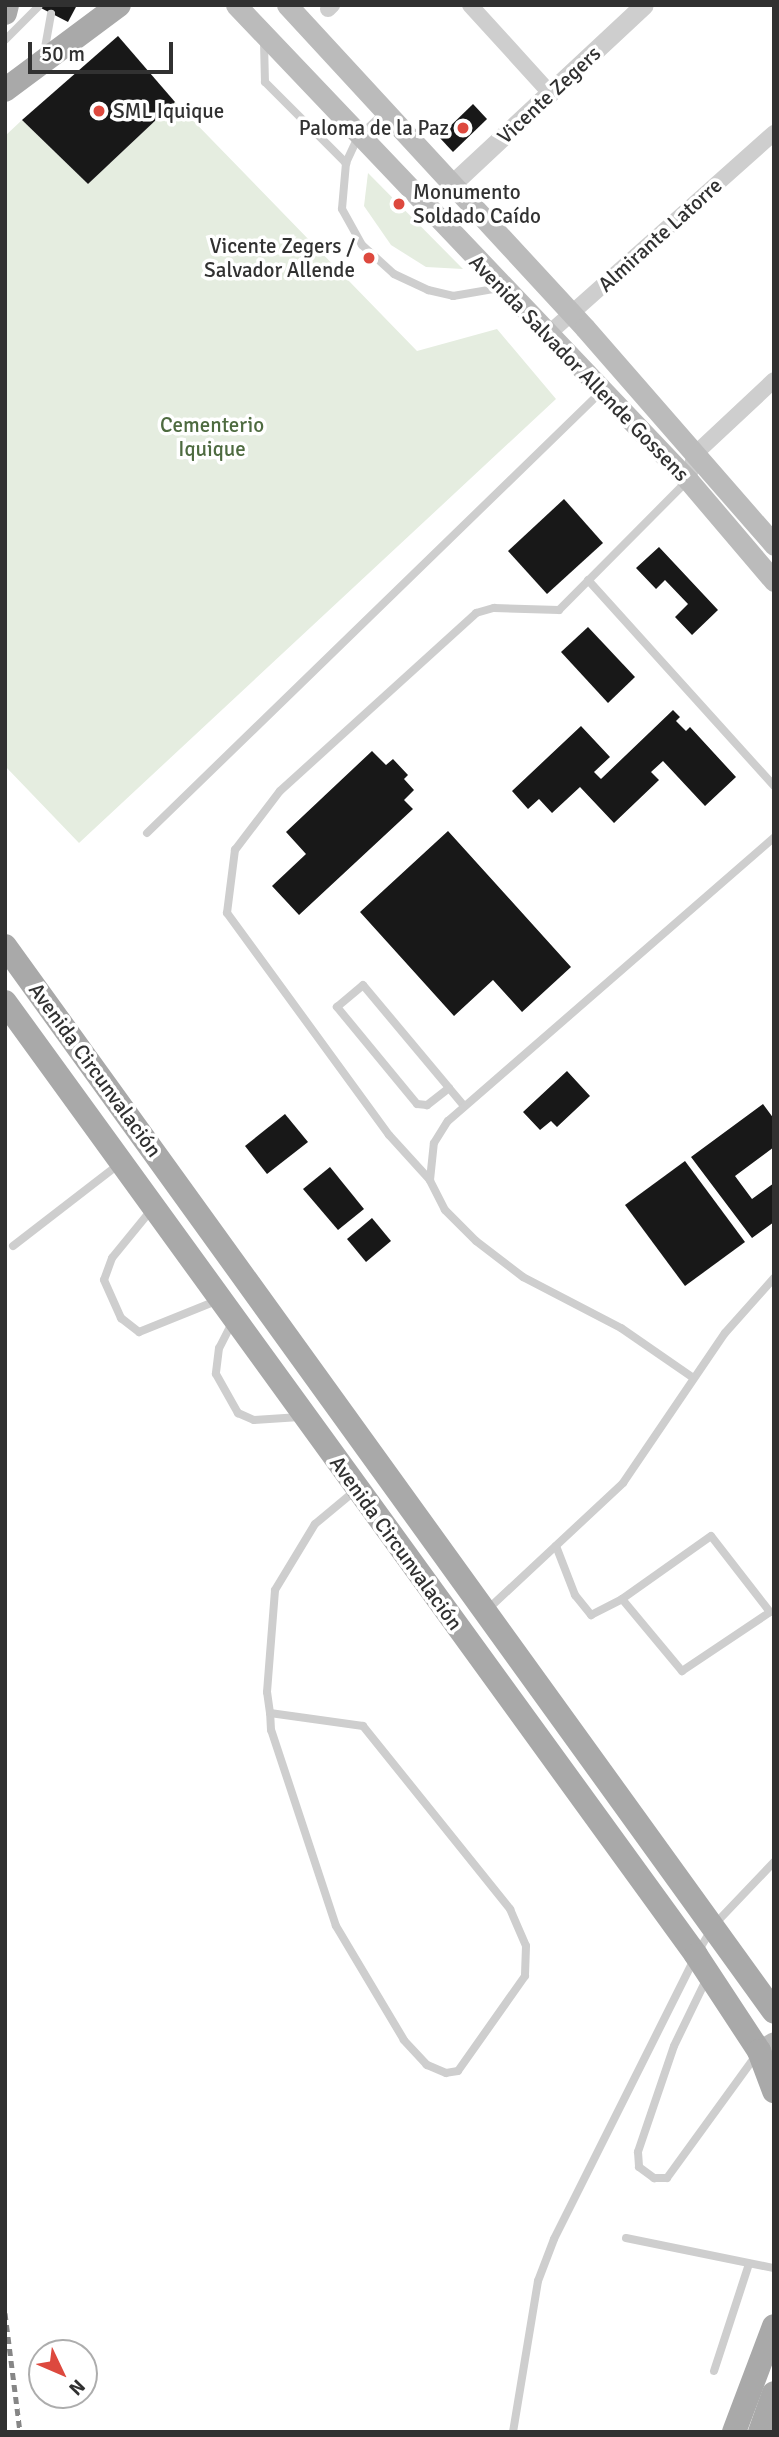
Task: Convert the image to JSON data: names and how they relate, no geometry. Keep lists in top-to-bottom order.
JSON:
{
  "streets": {
    "main road": ["Avenida Salvador Allende Gossens", "Avenida Circunvalación"],
    "street": ["Vicente Zegers", "Almirante Latorre"]
  },
  "crossings": [
    ["Vicente Zegers", "Avenida Salvador Allende Gossens"],
    ["Almirante Latorre", "Avenida Salvador Allende Gossens"]
  ],
  "parks": ["Cementerio Iquique"],
  "places": [
    "SML Iquique",
    "Paloma de la Paz",
    "Monumento Soldado Caído",
    "Vicente Zegers / Salvador Allende"
  ],
  "scale_bar": "50 m",
  "north": "bottom right"
}
